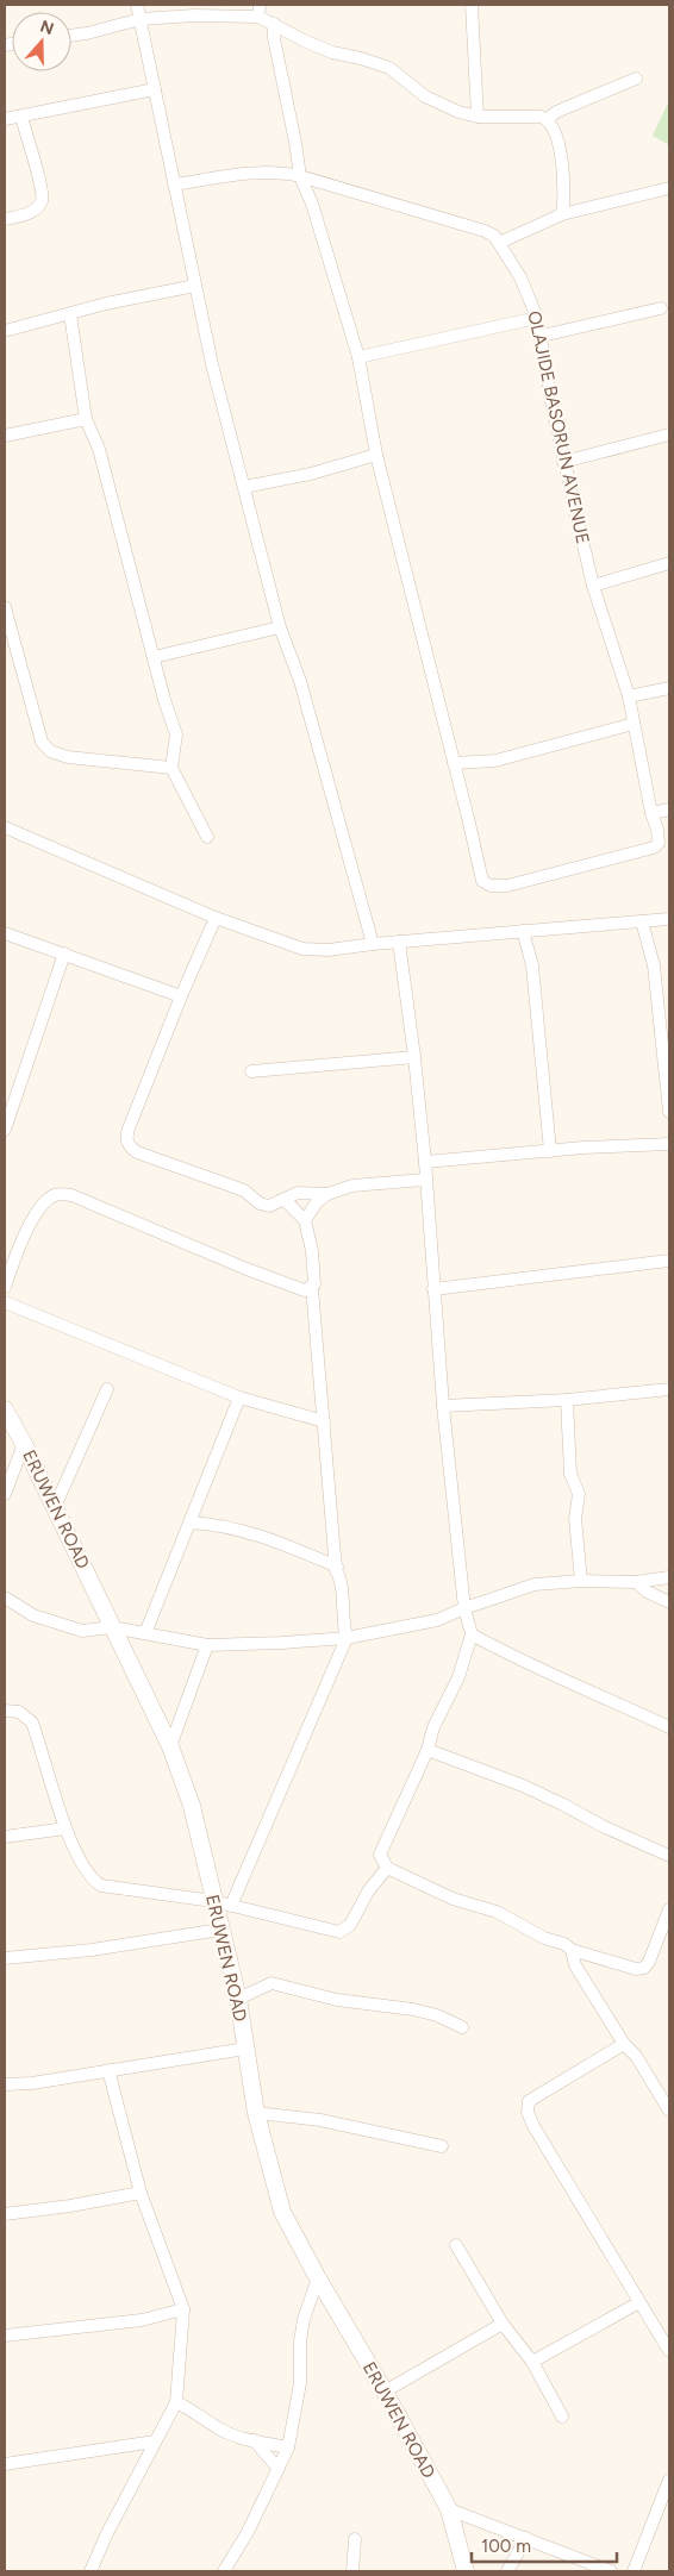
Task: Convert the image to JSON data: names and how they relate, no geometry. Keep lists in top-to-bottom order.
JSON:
{
  "streets": {
    "street": ["OLAJIDE BASORUN AVENUE", "ERUWEN ROAD"]
  },
  "scale_bar": "100 m",
  "north": "top"
}
